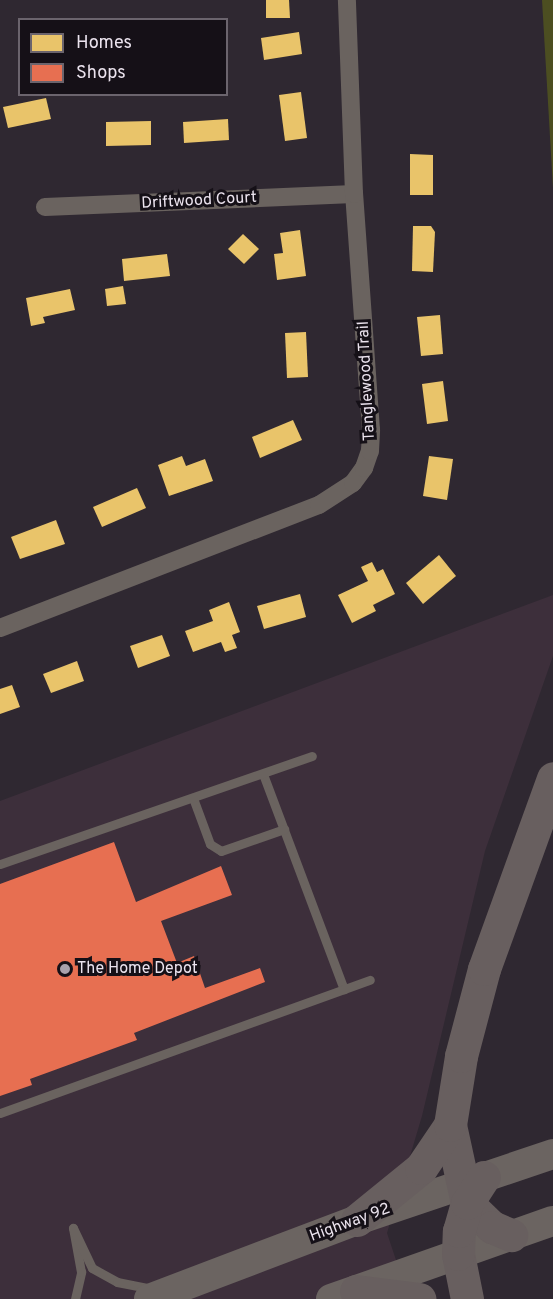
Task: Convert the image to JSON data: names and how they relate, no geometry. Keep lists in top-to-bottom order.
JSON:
{
  "streets": {
    "main road": ["Highway 92"],
    "street": ["Driftwood Court", "Tanglewood Trail"]
  },
  "crossings": [
    ["Driftwood Court", "Tanglewood Trail"]
  ],
  "places": ["The Home Depot"],
  "legend": ["Homes", "Shops"]
}
